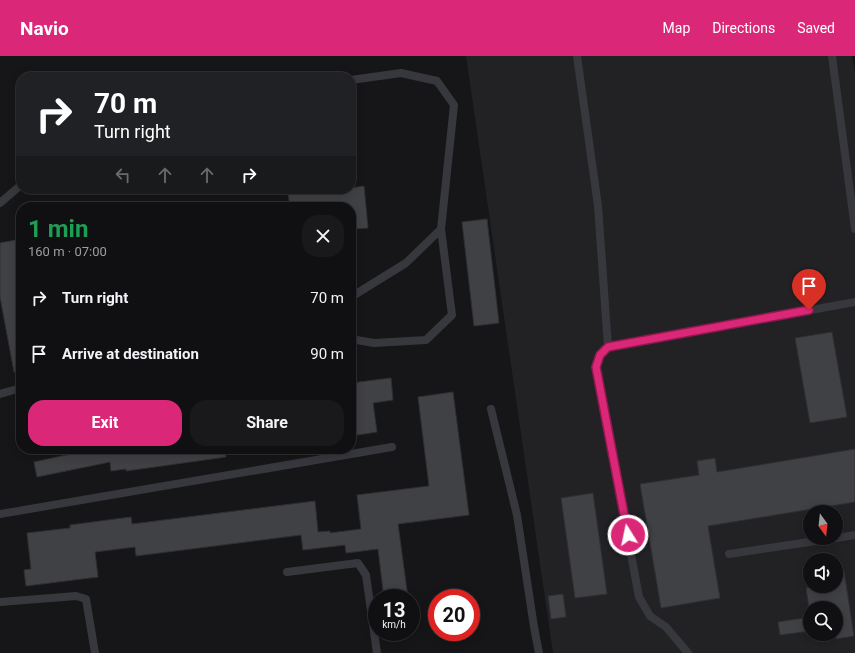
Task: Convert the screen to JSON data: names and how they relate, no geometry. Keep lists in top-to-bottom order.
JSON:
{
  "north": "bottom",
  "page": {
    "header": "Navio",
    "nav": ["Map", "Directions", "Saved"],
    "turn": ["70 m", "Turn right"],
    "heading": ["1 min", "160 m · 07:00"],
    "list": [
      {
        "name": "Turn right",
        "value": "70 m"
      },
      {
        "name": "Arrive at destination",
        "value": "90 m"
      }
    ],
    "buttons": ["Exit", "Share"],
    "speed": "13 km/h",
    "limit": "20"
  }
}
